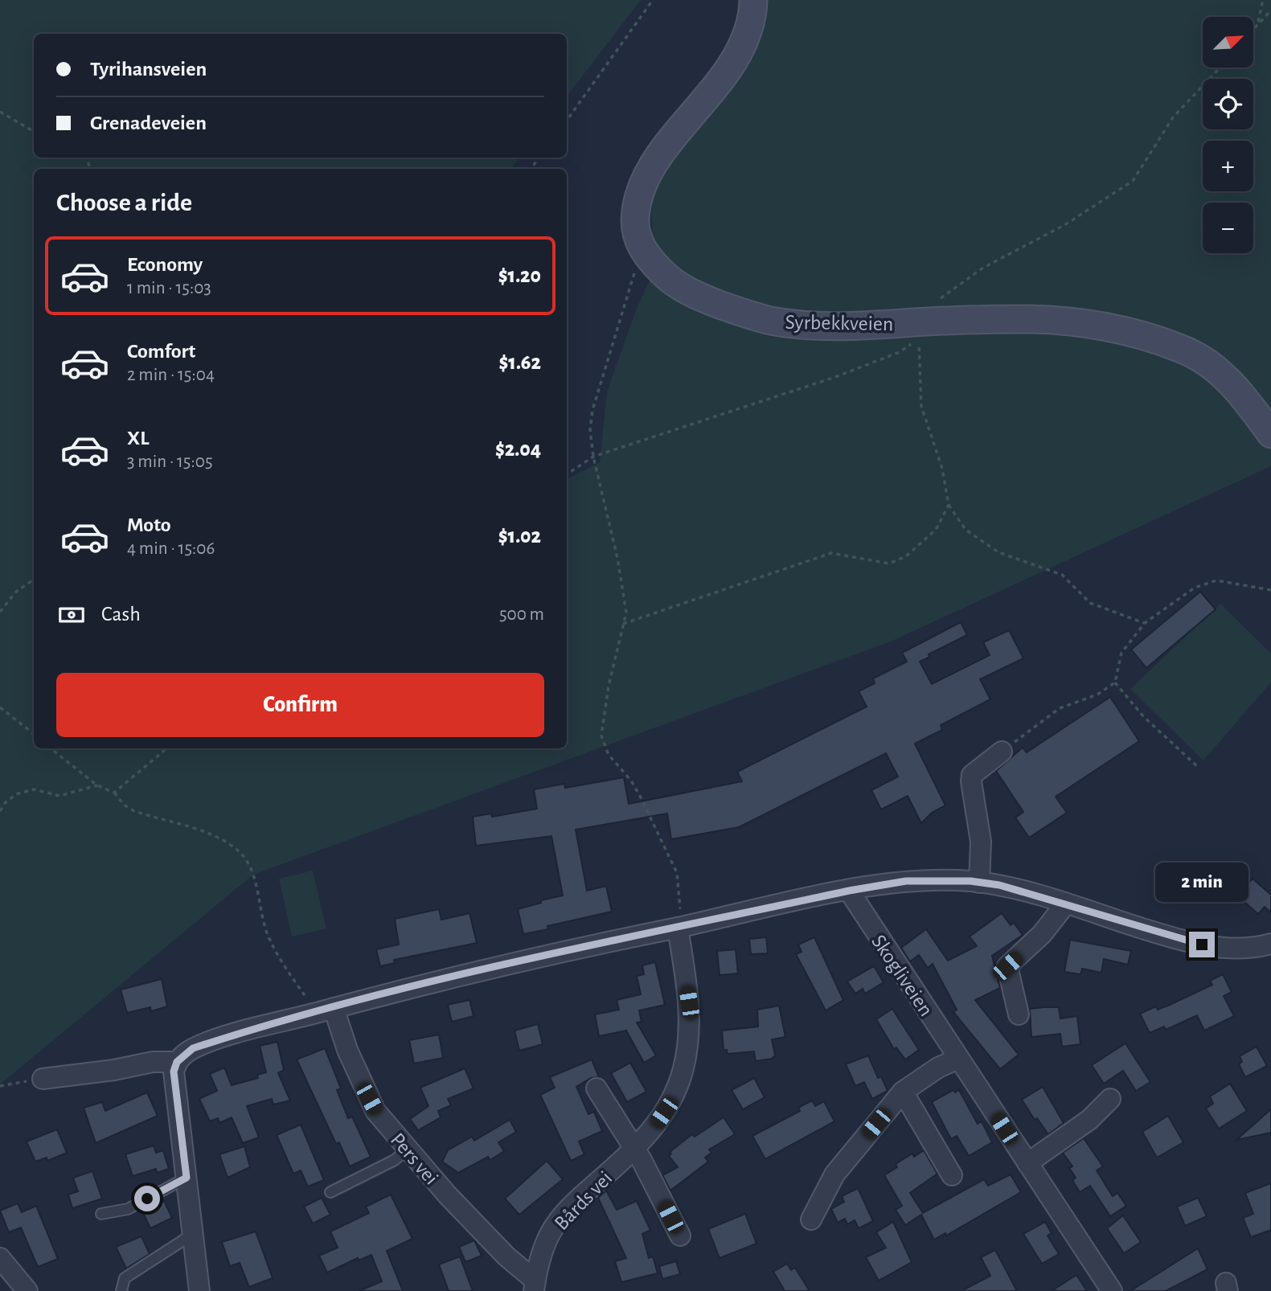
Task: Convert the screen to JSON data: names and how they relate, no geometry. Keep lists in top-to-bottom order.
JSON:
{
  "streets": {
    "main road": ["Syrbekkveien"],
    "street": ["Skogliveien", "Pers vei", "Bårds vei"]
  },
  "crossings": [
    ["Pers vei", "Bårds vei"]
  ],
  "north": "top right",
  "page": {
    "map_buttons": ["+", "−"],
    "banner": ["Tyrihansveien", "Grenadeveien"],
    "heading": "Choose a ride",
    "list": [
      {
        "name": "Economy",
        "note": "1 min · 15:03",
        "value": "$1.20"
      },
      {
        "name": "Comfort",
        "note": "2 min · 15:04",
        "value": "$1.62"
      },
      {
        "name": "XL",
        "note": "3 min · 15:05",
        "value": "$2.04"
      },
      {
        "name": "Moto",
        "note": "4 min · 15:06",
        "value": "$1.02"
      }
    ],
    "pay": ["Cash", "500 m"],
    "buttons": "Confirm",
    "bubble": "2 min"
  }
}
